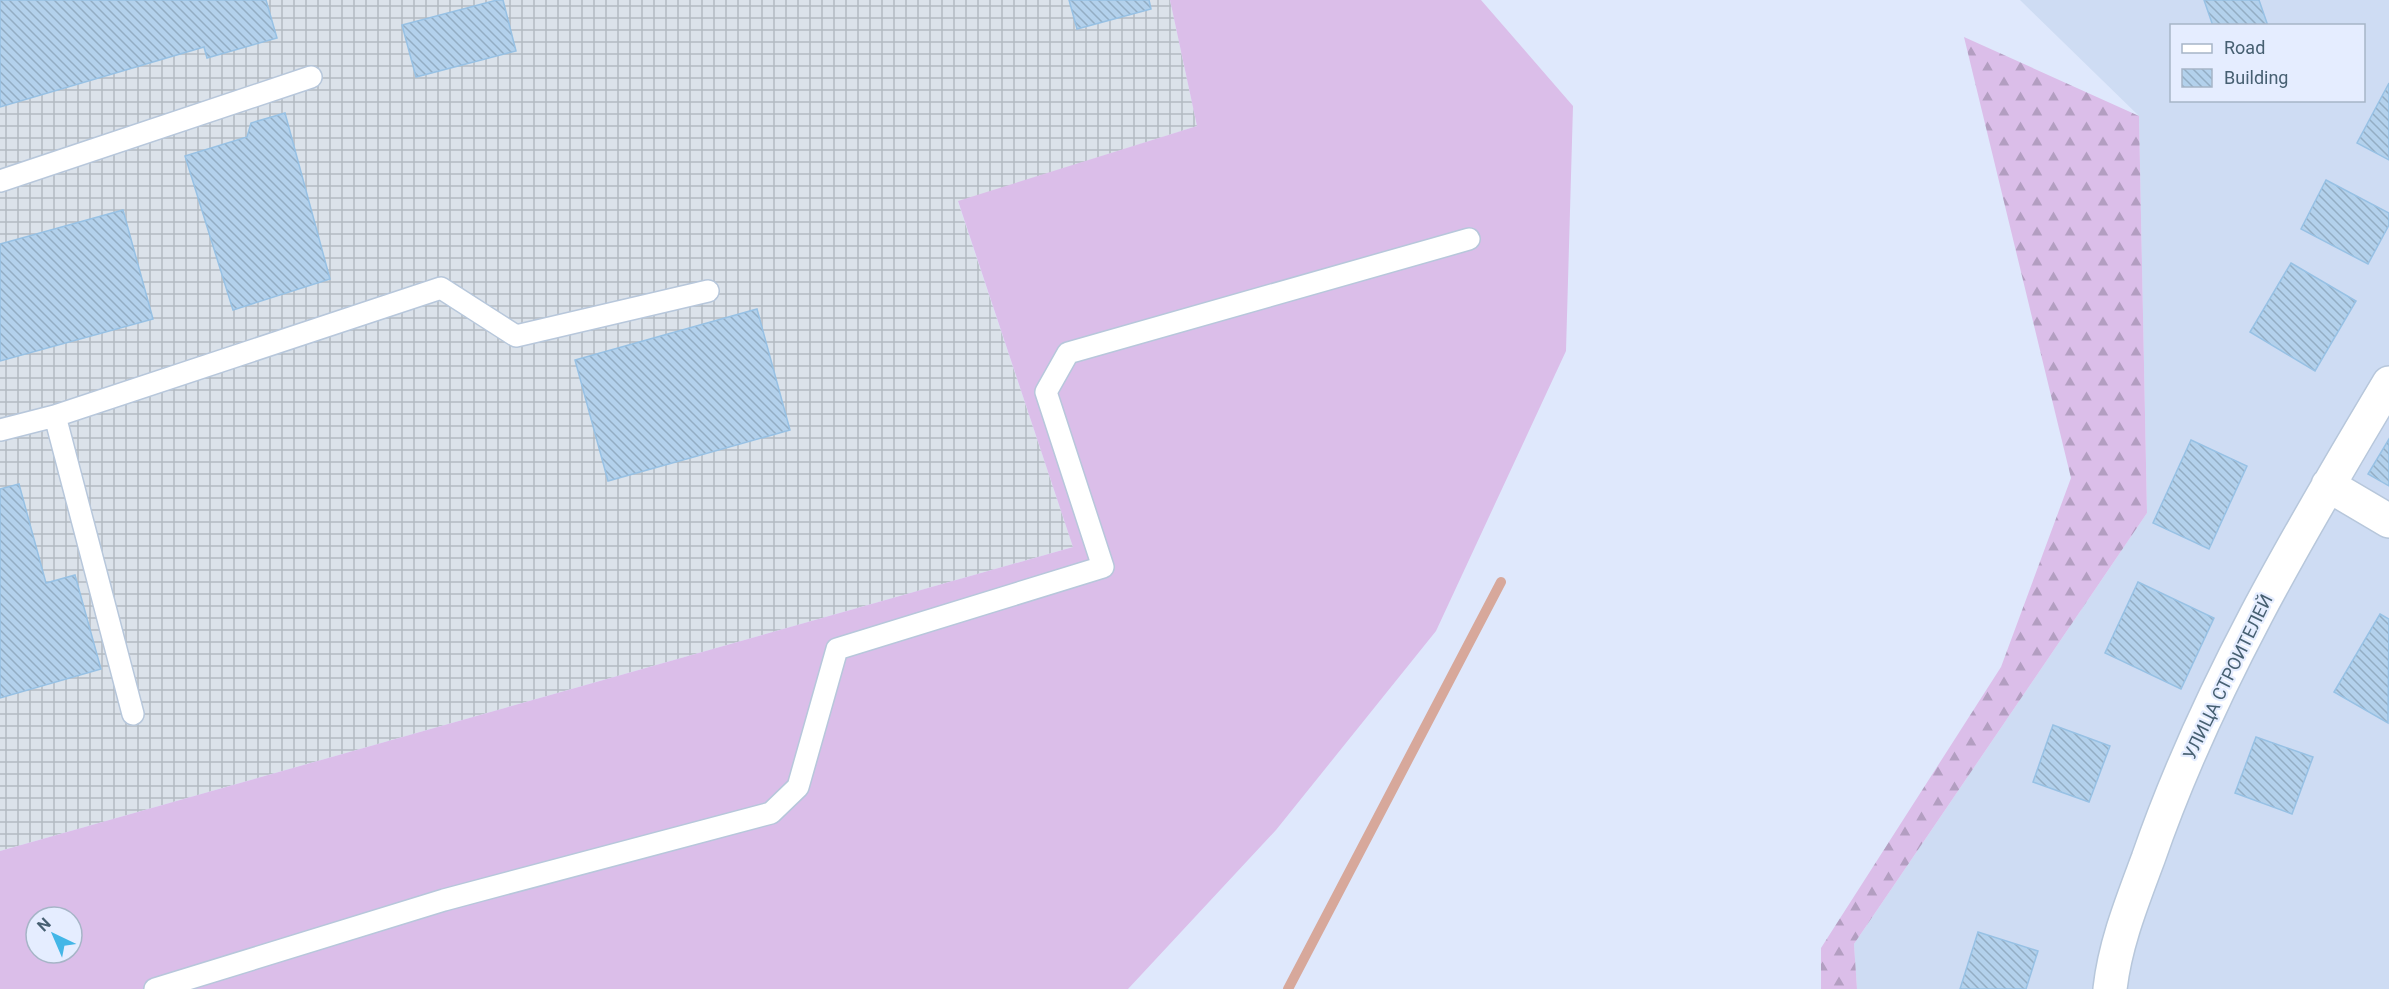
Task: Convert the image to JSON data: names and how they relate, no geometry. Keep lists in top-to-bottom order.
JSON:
{
  "streets": {
    "street": ["УЛИЦА СТРОИТЕЛЕЙ"]
  },
  "legend": ["Road", "Building"],
  "north": "top left"
}
